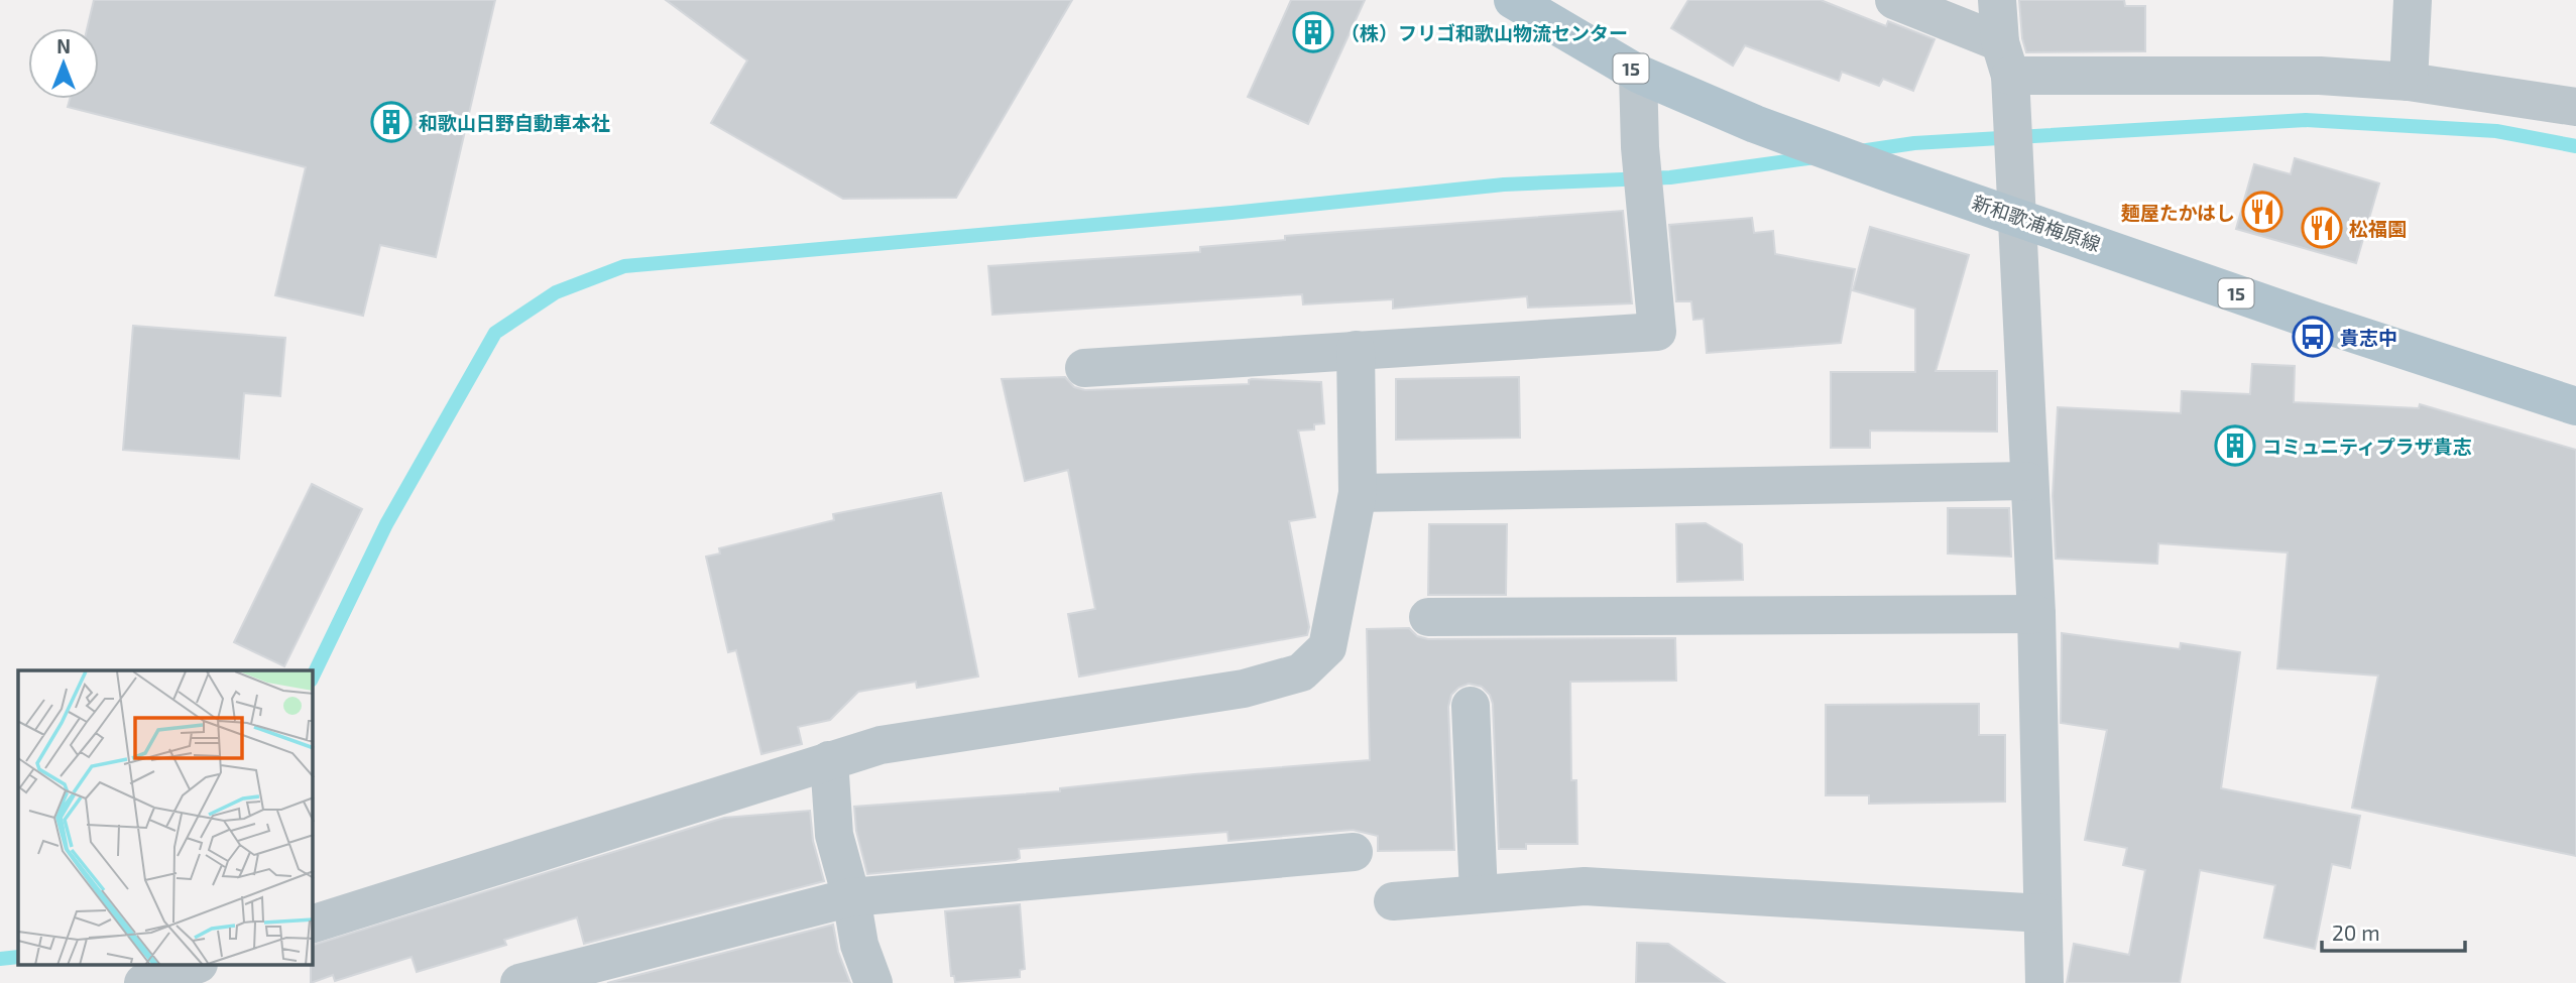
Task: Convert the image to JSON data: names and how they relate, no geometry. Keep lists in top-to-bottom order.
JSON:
{
  "streets": {
    "main road": ["15", "新和歌浦梅原線"]
  },
  "places": {
    "building": ["（株）フリゴ和歌山物流センター", "和歌山日野自動車本社", "コミュニティプラザ貴志"],
    "restaurant": ["麺屋たかはし", "松福園"],
    "bus stop": ["貴志中"]
  },
  "scale_bar": "20 m",
  "north": "top"
}
